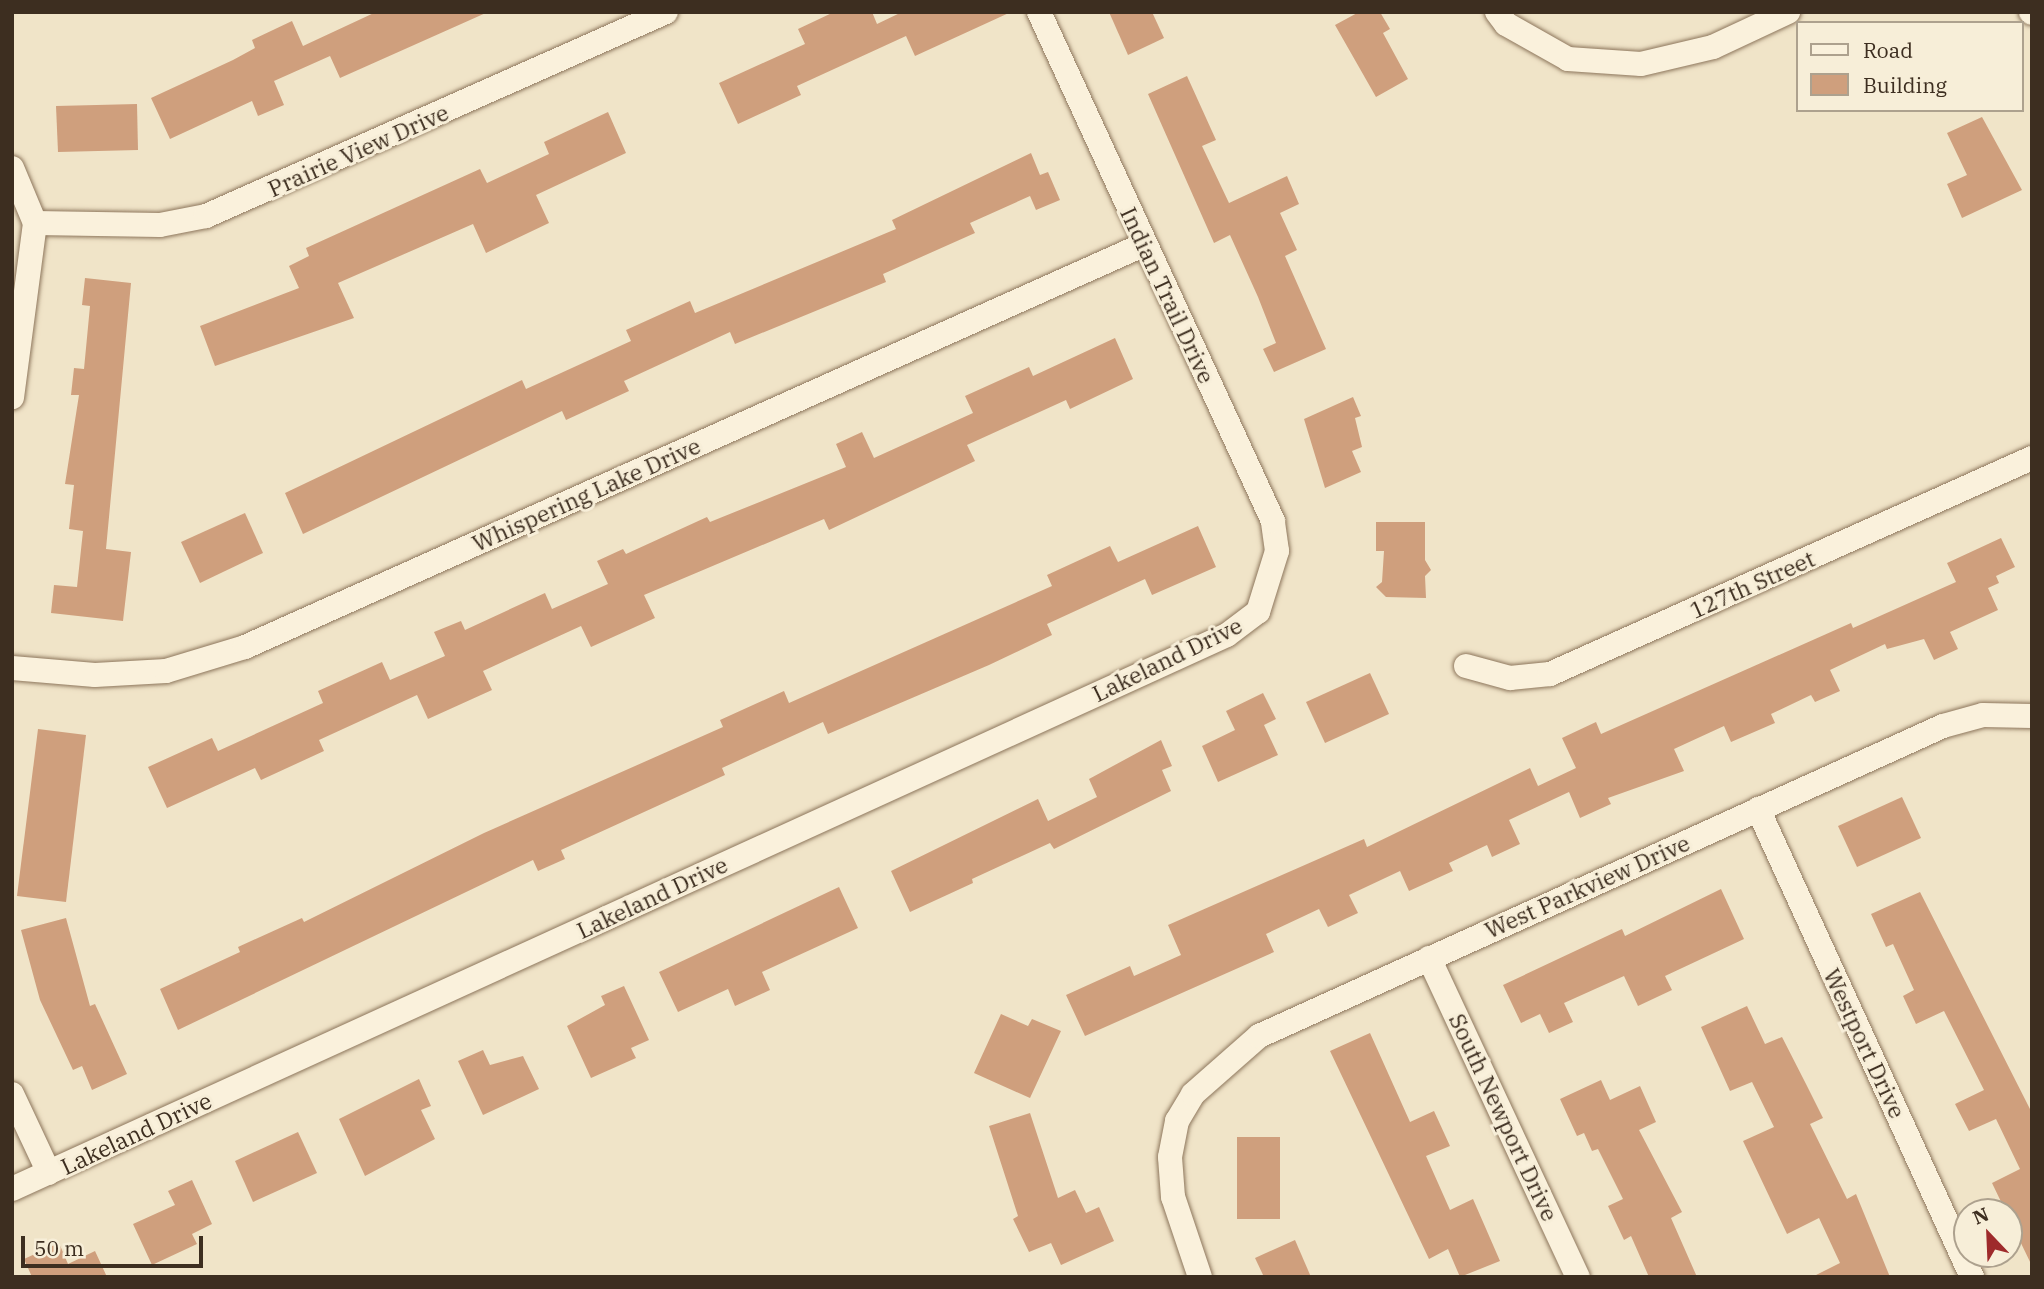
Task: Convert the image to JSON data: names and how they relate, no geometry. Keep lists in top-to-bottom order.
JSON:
{
  "streets": {
    "street": [
      "Prairie View Drive",
      "Indian Trail Drive",
      "Whispering Lake Drive",
      "127th Street",
      "Lakeland Drive",
      "West Parkview Drive",
      "Westport Drive",
      "South Newport Drive"
    ]
  },
  "crossings": [
    ["Indian Trail Drive", "Whispering Lake Drive"],
    ["Indian Trail Drive", "Lakeland Drive"],
    ["West Parkview Drive", "Westport Drive"],
    ["West Parkview Drive", "South Newport Drive"]
  ],
  "legend": ["Road", "Building"],
  "scale_bar": "50 m",
  "north": "top left"
}
